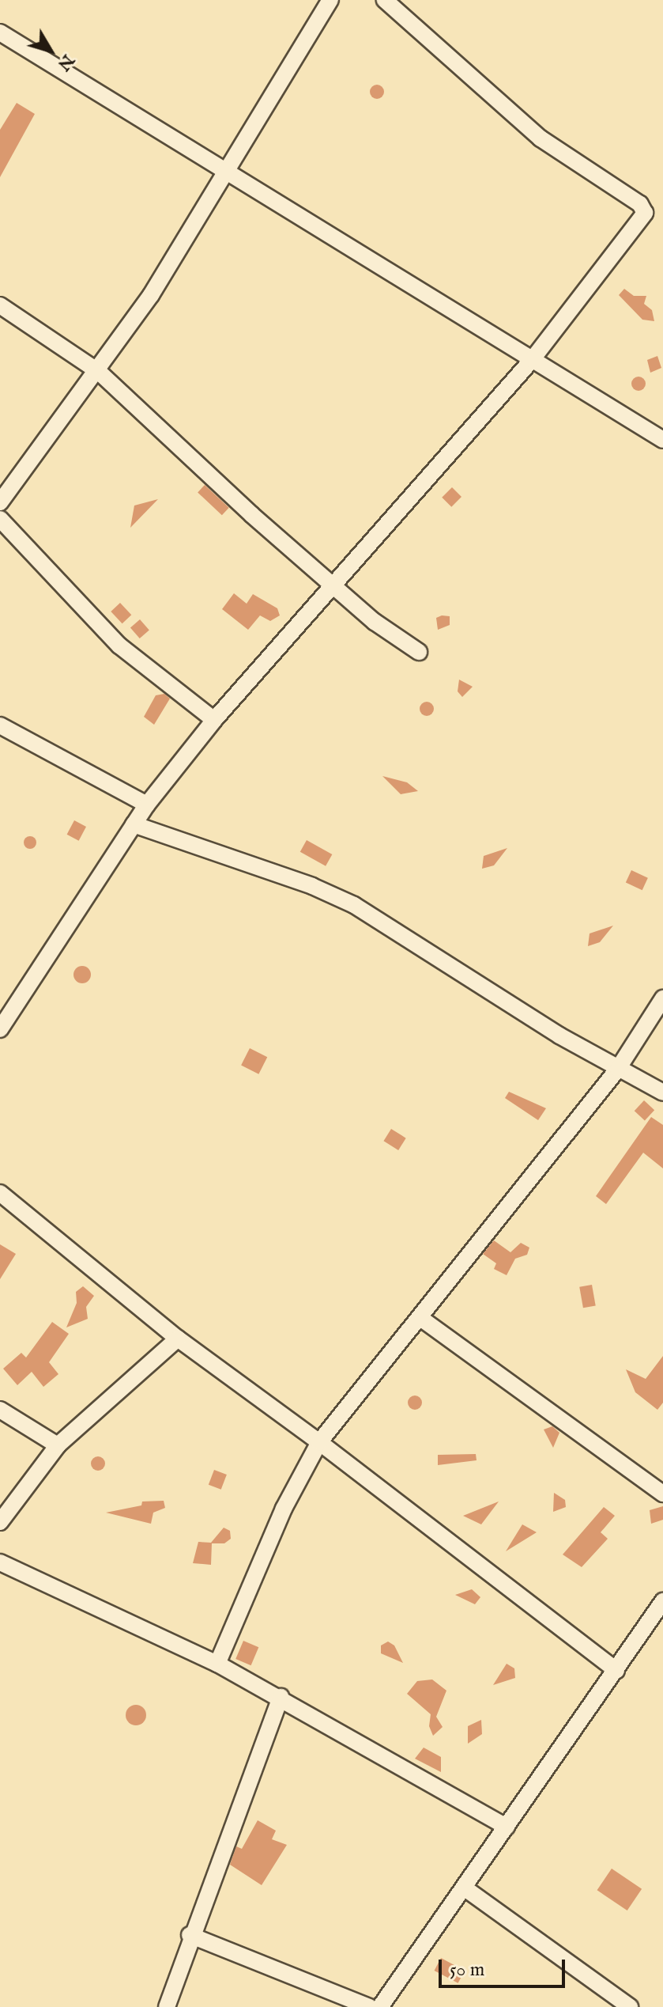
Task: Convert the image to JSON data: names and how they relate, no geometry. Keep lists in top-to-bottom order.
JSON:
{
  "scale_bar": "50 m",
  "north": "bottom right"
}
